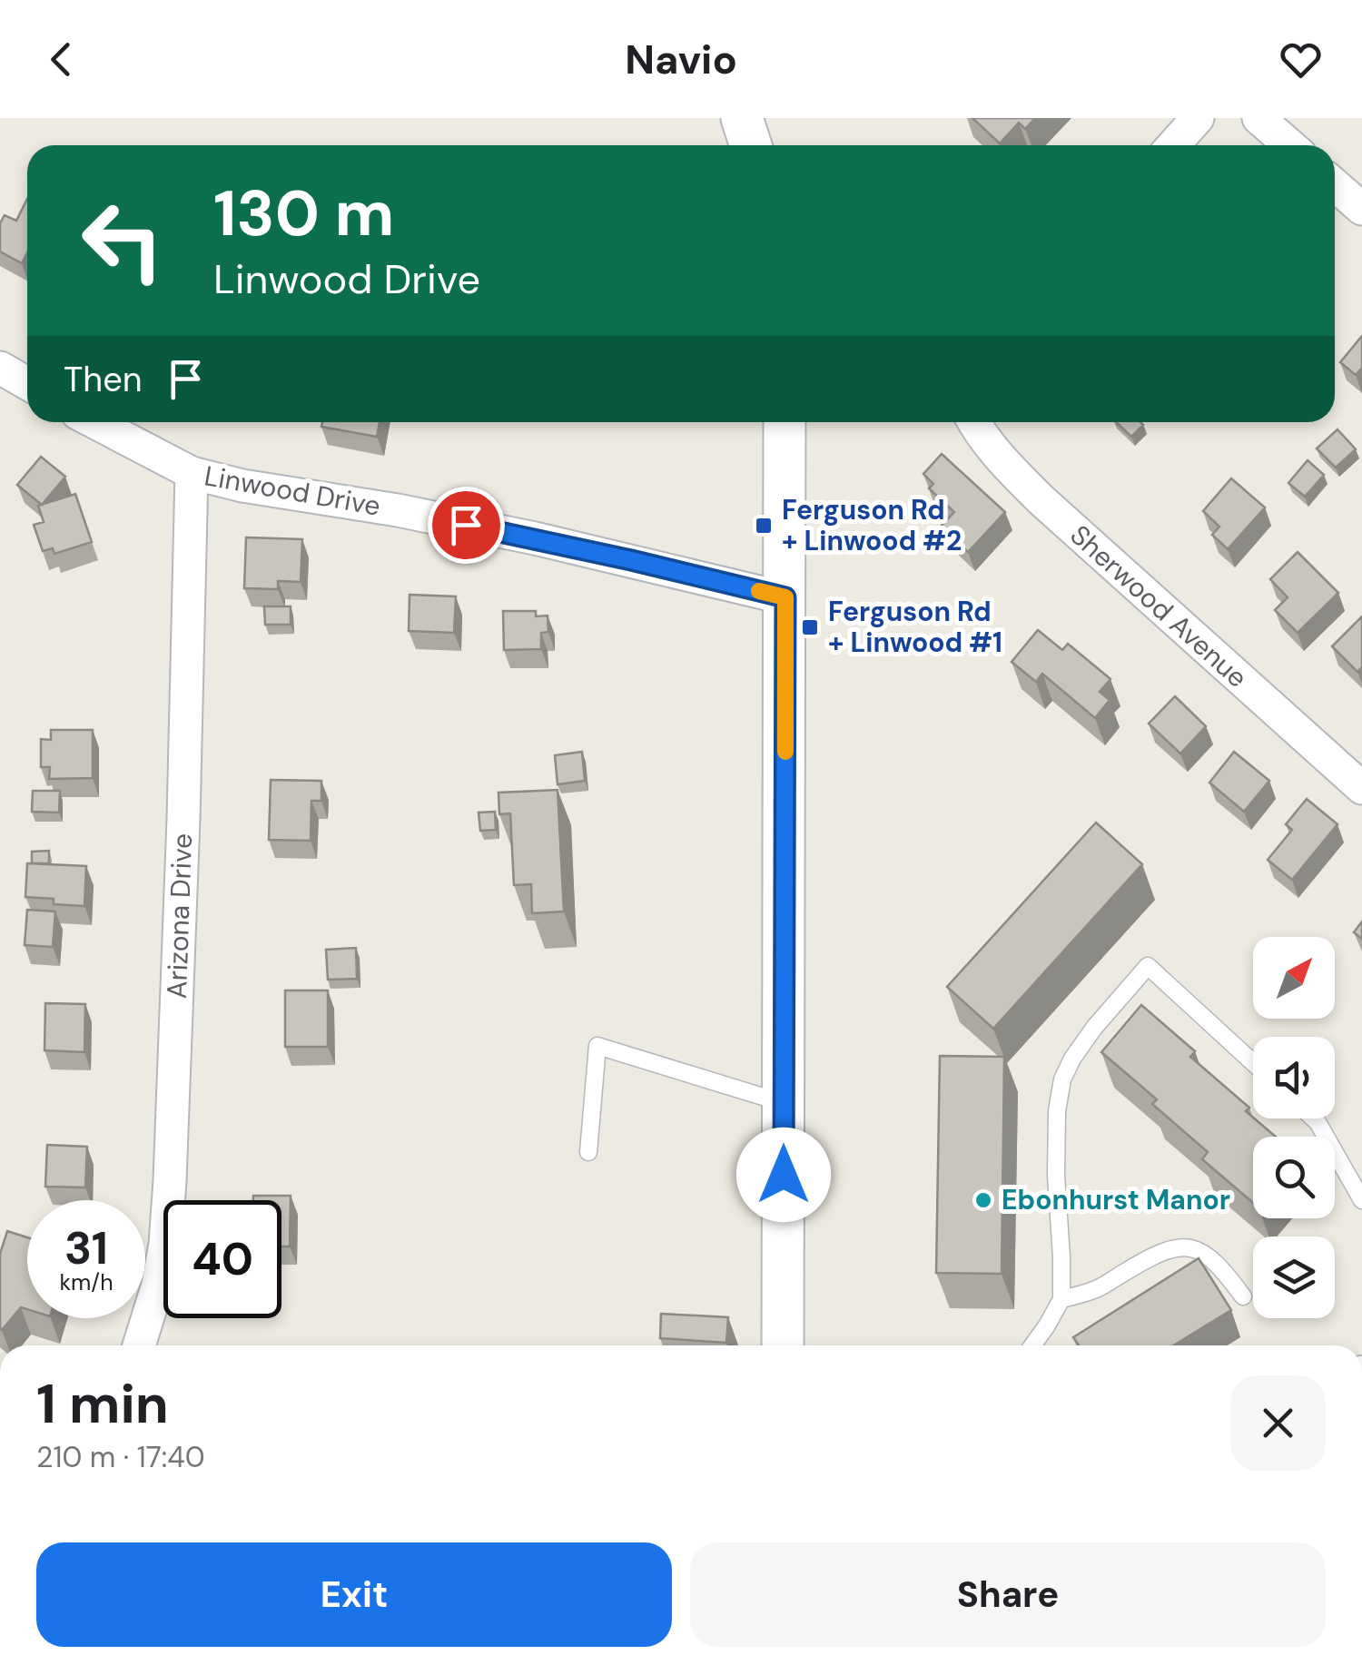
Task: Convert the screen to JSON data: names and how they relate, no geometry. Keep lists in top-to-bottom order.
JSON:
{
  "streets": {
    "street": ["Linwood Drive", "Sherwood Avenue", "Arizona Drive"]
  },
  "crossings": [
    ["Linwood Drive", "Arizona Drive"]
  ],
  "places": {
    "transit": ["Ferguson Rd + Linwood #2", "Ferguson Rd + Linwood #1"],
    "other": ["Ebonhurst Manor"]
  },
  "north": "top right",
  "page": {
    "header": "Navio",
    "turn": ["130 m", "Linwood Drive"],
    "then": "Then",
    "speed": "31 km/h",
    "limit": "40",
    "heading": ["1 min", "210 m · 17:40"],
    "buttons": ["Exit", "Share"]
  }
}
